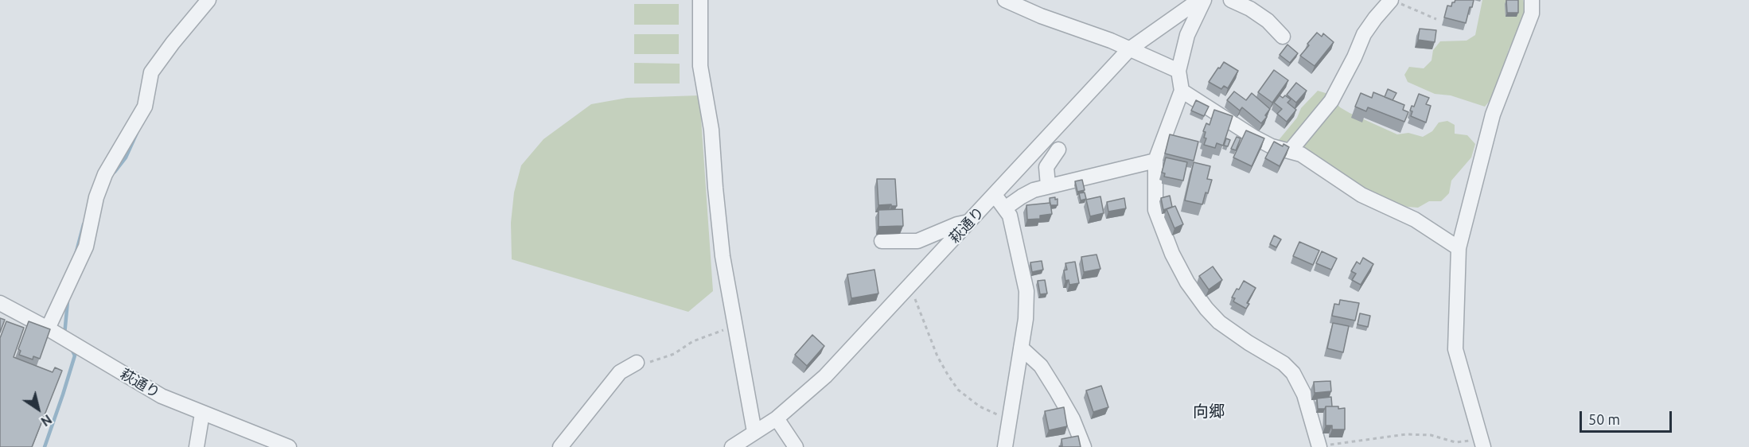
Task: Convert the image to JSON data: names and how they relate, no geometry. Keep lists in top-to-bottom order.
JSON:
{
  "streets": {
    "street": ["萩通り"]
  },
  "districts": ["向郷"],
  "scale_bar": "50 m",
  "north": "bottom right"
}
